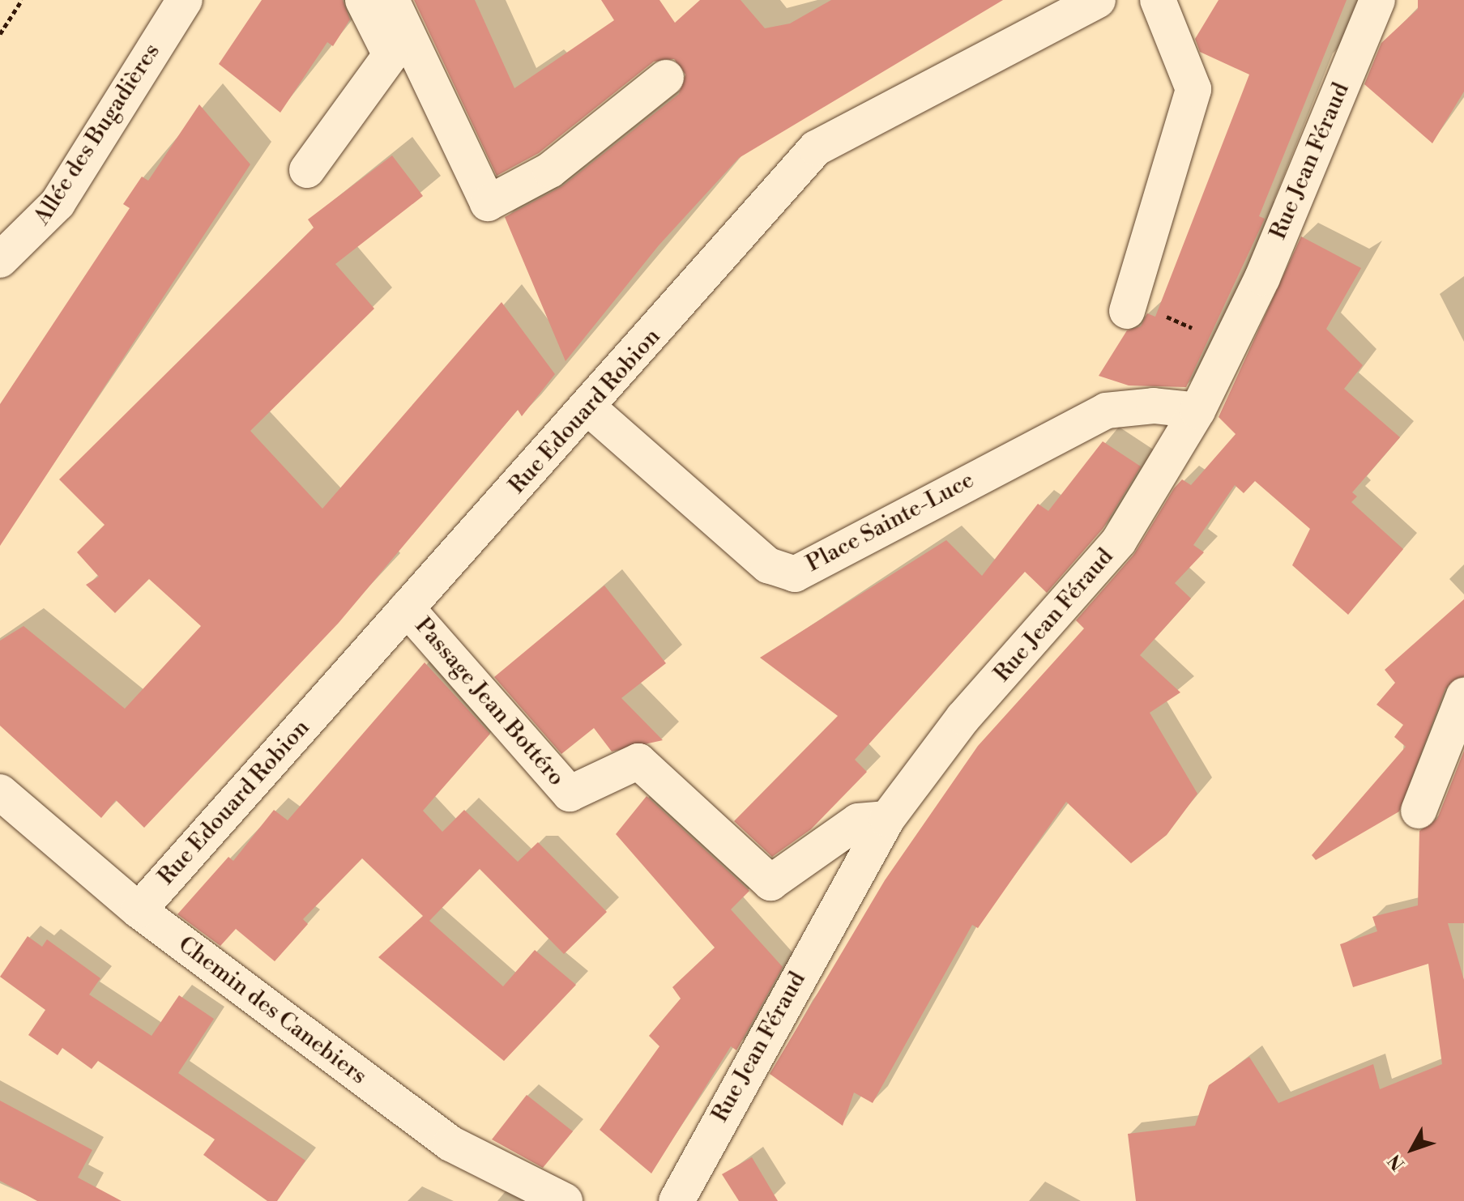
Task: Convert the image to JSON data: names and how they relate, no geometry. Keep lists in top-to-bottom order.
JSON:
{
  "streets": {
    "street": [
      "Allée des Bugadières",
      "Rue Jean Féraud",
      "Rue Edouard Robion",
      "Place Sainte-Luce",
      "Passage Jean Bottéro",
      "Chemin des Canebiers"
    ]
  },
  "crossings": [
    ["Rue Jean Féraud", "Place Sainte-Luce"],
    ["Rue Jean Féraud", "Passage Jean Bottéro"],
    ["Rue Edouard Robion", "Place Sainte-Luce"],
    ["Rue Edouard Robion", "Passage Jean Bottéro"],
    ["Rue Edouard Robion", "Chemin des Canebiers"]
  ],
  "north": "bottom left"
}
